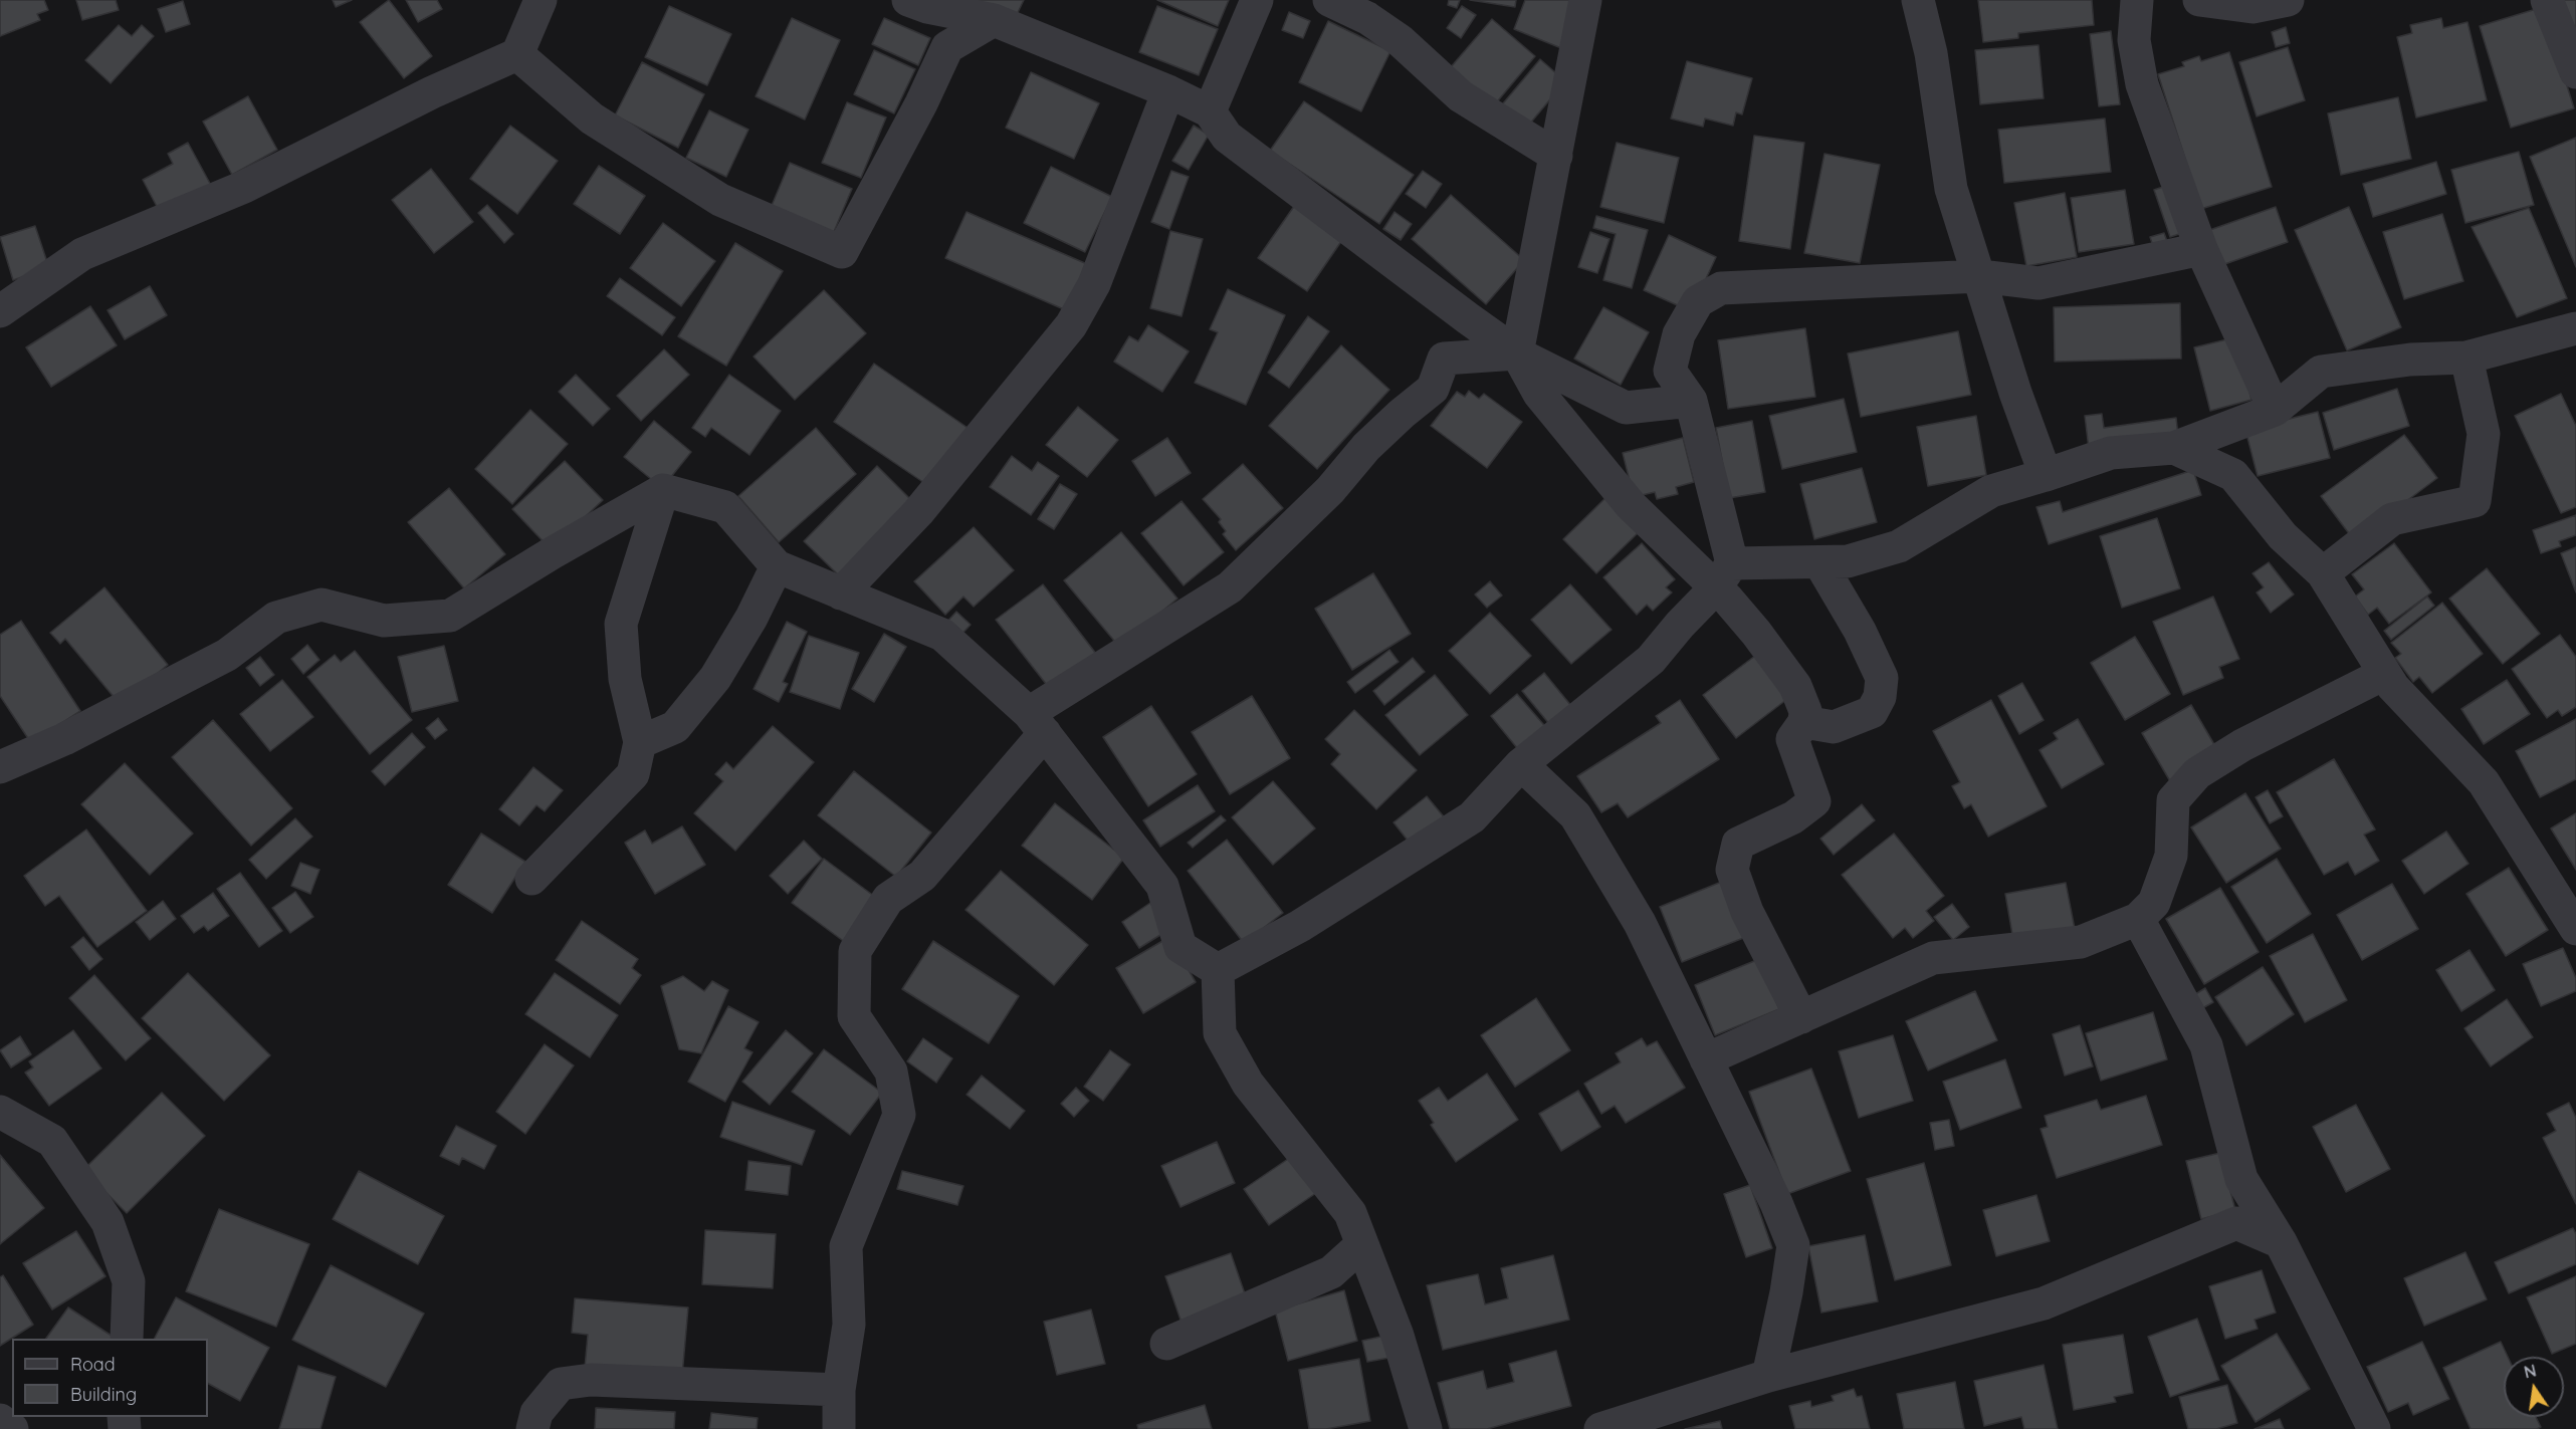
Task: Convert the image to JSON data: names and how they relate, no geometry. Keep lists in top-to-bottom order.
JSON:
{
  "legend": ["Road", "Building"],
  "north": "top"
}
